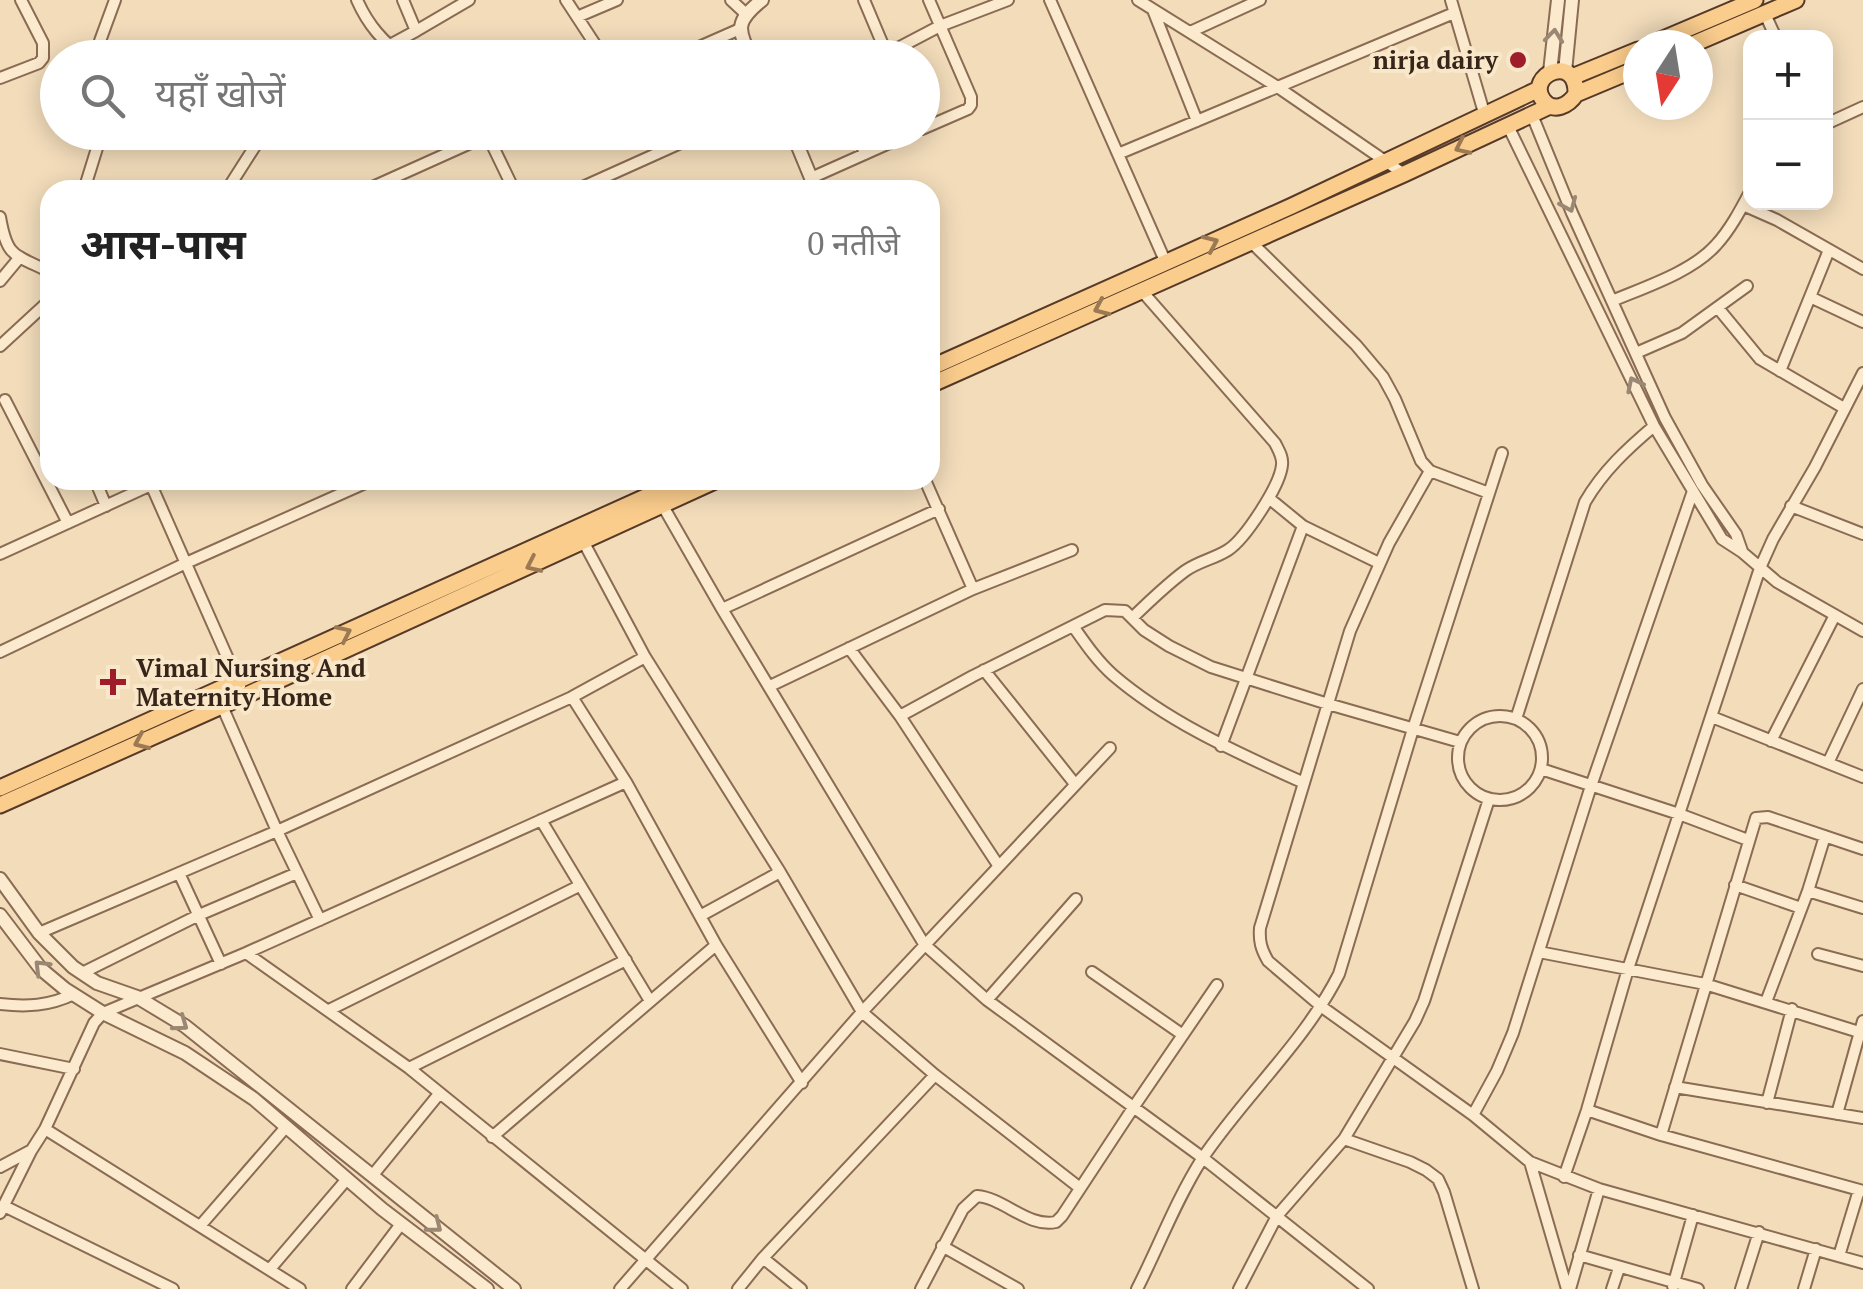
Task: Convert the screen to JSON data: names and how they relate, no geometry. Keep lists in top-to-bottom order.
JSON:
{
  "places": {
    "other": ["nirja dairy"],
    "health": ["Vimal Nursing And Maternity Home"]
  },
  "north": "bottom",
  "page": {
    "map_buttons": ["+", "−"],
    "search": "यहाँ खोजें",
    "heading": ["आस-पास", "0 नतीजे"]
  }
}
